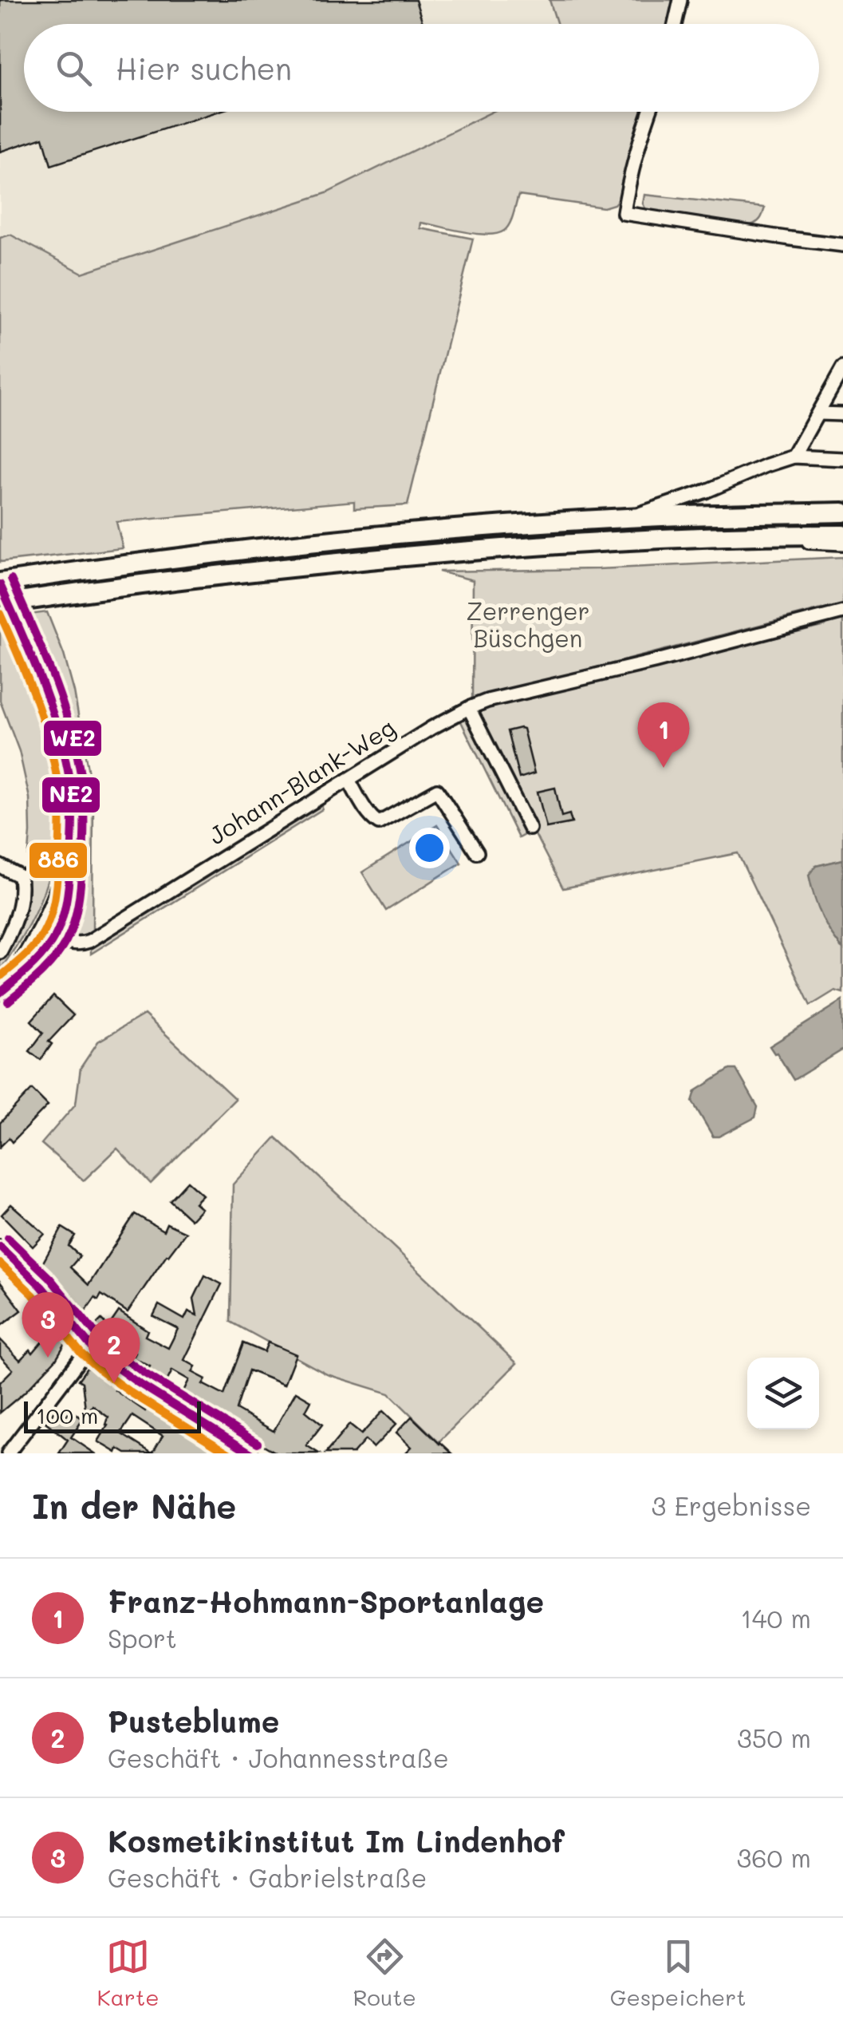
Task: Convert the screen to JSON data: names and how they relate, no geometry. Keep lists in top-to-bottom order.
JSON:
{
  "streets": {
    "street": ["Johann-Blank-Weg"]
  },
  "parks": ["Zerrenger Büschgen"],
  "lines": ["transit line WE2", "transit line NE2", "transit line 886"],
  "scale_bar": "100 m",
  "page": {
    "search": "Hier suchen",
    "pins": ["1", "3", "2"],
    "scale": "100 m",
    "heading": ["In der Nähe", "3 Ergebnisse"],
    "list": [
      {
        "mark": "1",
        "name": "Franz-Hohmann-Sportanlage",
        "note": "Sport",
        "value": "140 m"
      },
      {
        "mark": "2",
        "name": "Pusteblume",
        "note": "Geschäft · Johannesstraße",
        "value": "350 m"
      },
      {
        "mark": "3",
        "name": "Kosmetikinstitut Im Lindenhof",
        "note": "Geschäft · Gabrielstraße",
        "value": "360 m"
      }
    ],
    "nav": ["Karte", "Route", "Gespeichert"]
  }
}
